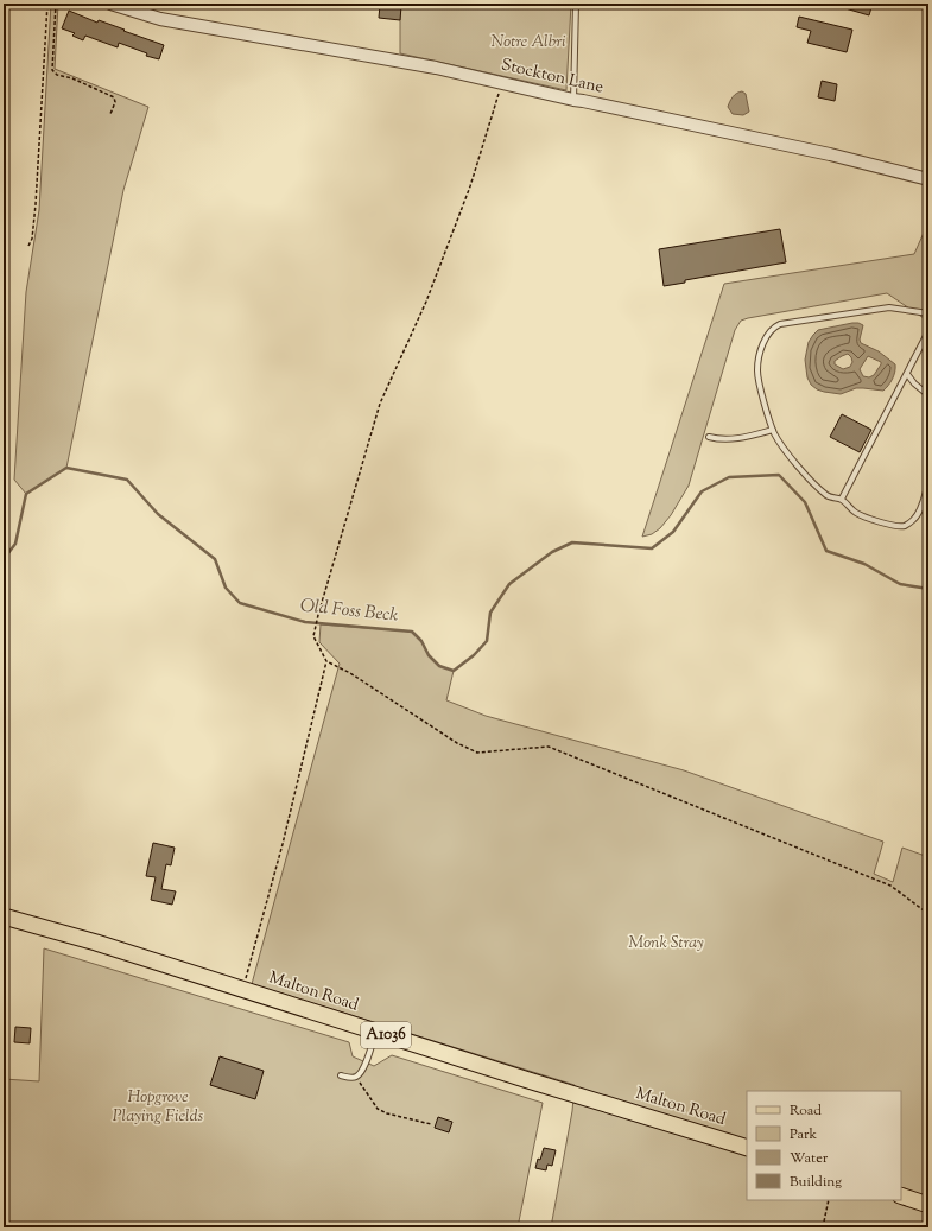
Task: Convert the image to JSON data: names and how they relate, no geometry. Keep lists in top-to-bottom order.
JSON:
{
  "streets": {
    "main road": ["Malton Road", "A1036"],
    "street": ["Stockton Lane"]
  },
  "water": ["Old Foss Beck"],
  "parks": ["Notre Albri", "Monk Stray", "Hopgrove Playing Fields"],
  "legend": [
    "Road",
    "Park",
    "Water",
    "Building"
  ]
}
